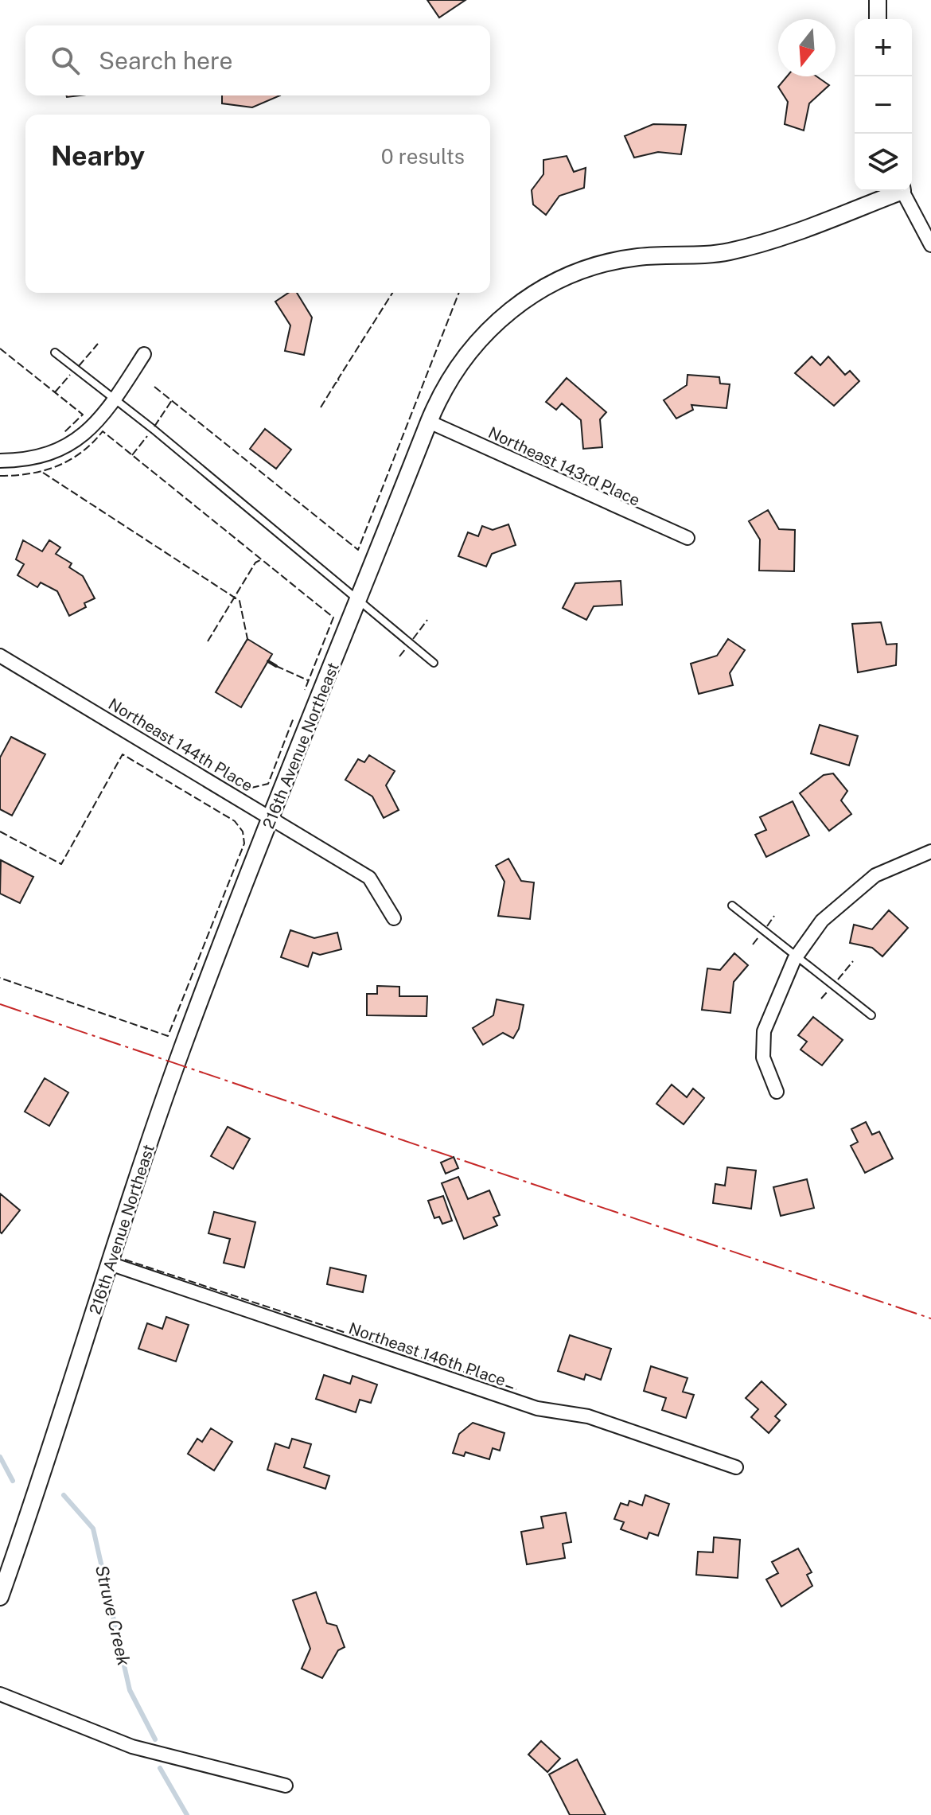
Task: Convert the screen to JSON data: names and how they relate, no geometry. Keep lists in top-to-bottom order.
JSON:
{
  "streets": {
    "street": [
      "Northeast 143rd Place",
      "Northeast 144th Place",
      "216th Avenue Northeast",
      "Northeast 146th Place"
    ]
  },
  "crossings": [
    ["Northeast 143rd Place", "216th Avenue Northeast"],
    ["Northeast 144th Place", "216th Avenue Northeast"],
    ["216th Avenue Northeast", "Northeast 146th Place"]
  ],
  "water": ["Struve Creek"],
  "north": "bottom",
  "page": {
    "map_buttons": ["+", "−"],
    "search": "Search here",
    "heading": ["Nearby", "0 results"]
  }
}
